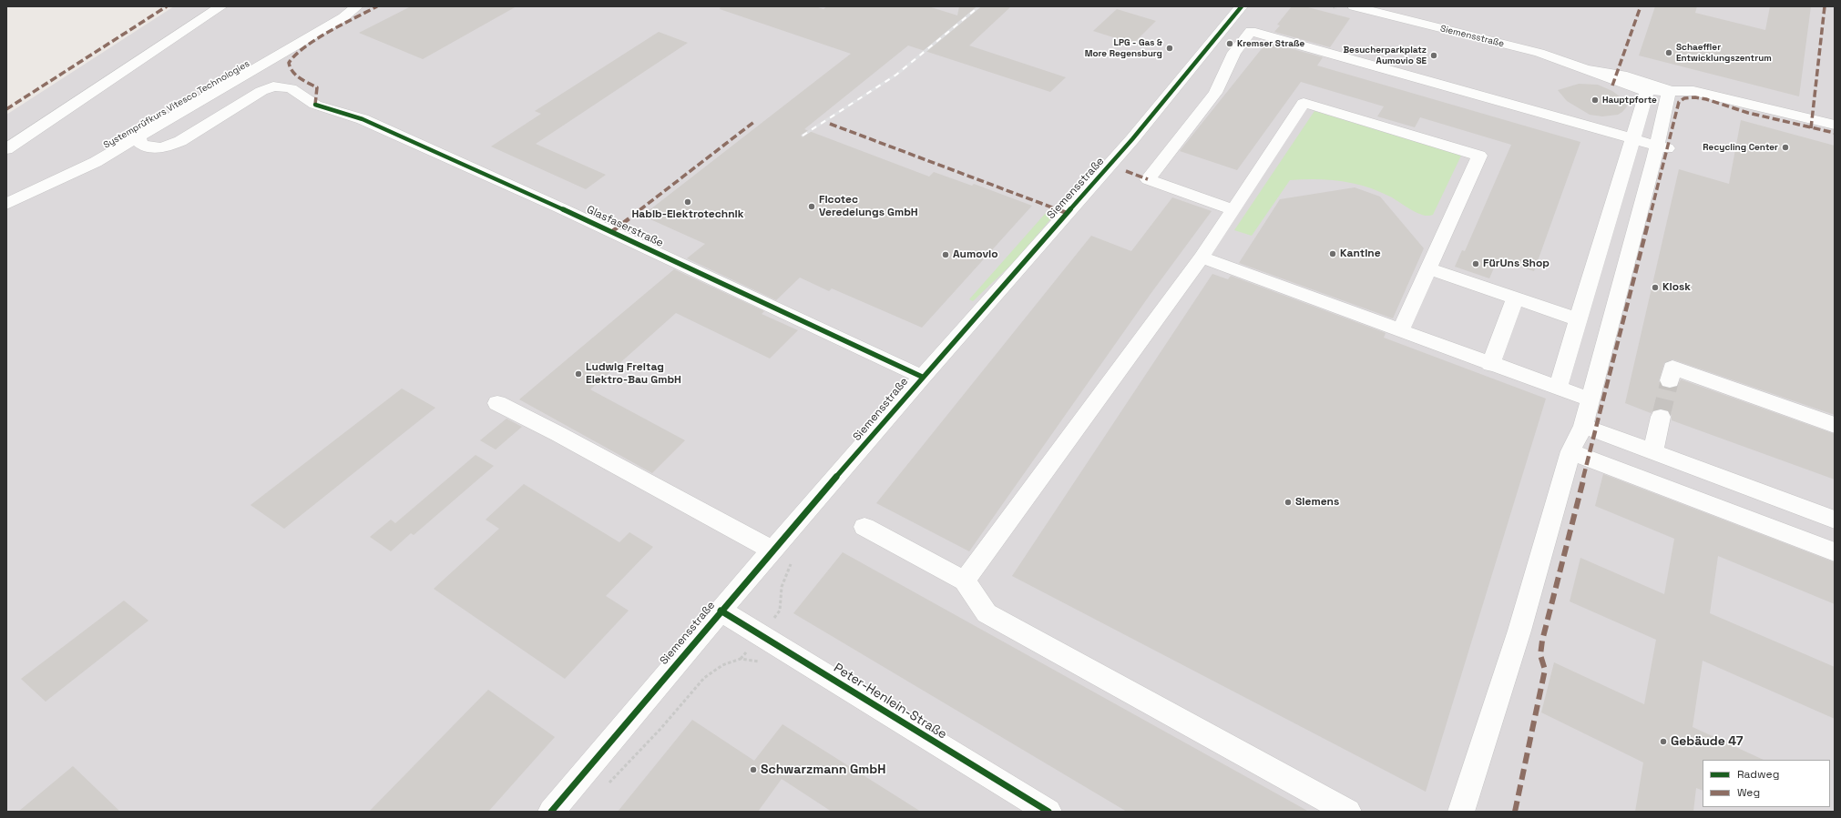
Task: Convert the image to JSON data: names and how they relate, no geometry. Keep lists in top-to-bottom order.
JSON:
{
  "streets": {
    "street": [
      "Siemensstraße",
      "Systemprüfkurs Vitesco Technologies",
      "Glasfaserstraße",
      "Peter-Henlein-Straße"
    ]
  },
  "crossings": [
    ["Siemensstraße", "Glasfaserstraße"],
    ["Siemensstraße", "Peter-Henlein-Straße"]
  ],
  "places": [
    "Kremser Straße",
    "LPG - Gas & More Regensburg",
    "Schaeffler Entwicklungszentrum",
    "Besucherparkplatz Aumovio SE",
    "Hauptpforte",
    "Recycling Center",
    "Habib-Elektrotechnik",
    "Ficotec Veredelungs GmbH",
    "Kantine",
    "Aumovio",
    "FürUns Shop",
    "Kiosk",
    "Ludwig Freitag Elektro-Bau GmbH",
    "Siemens",
    "Gebäude 47",
    "Schwarzmann GmbH"
  ],
  "legend": ["Radweg", "Weg"]
}
